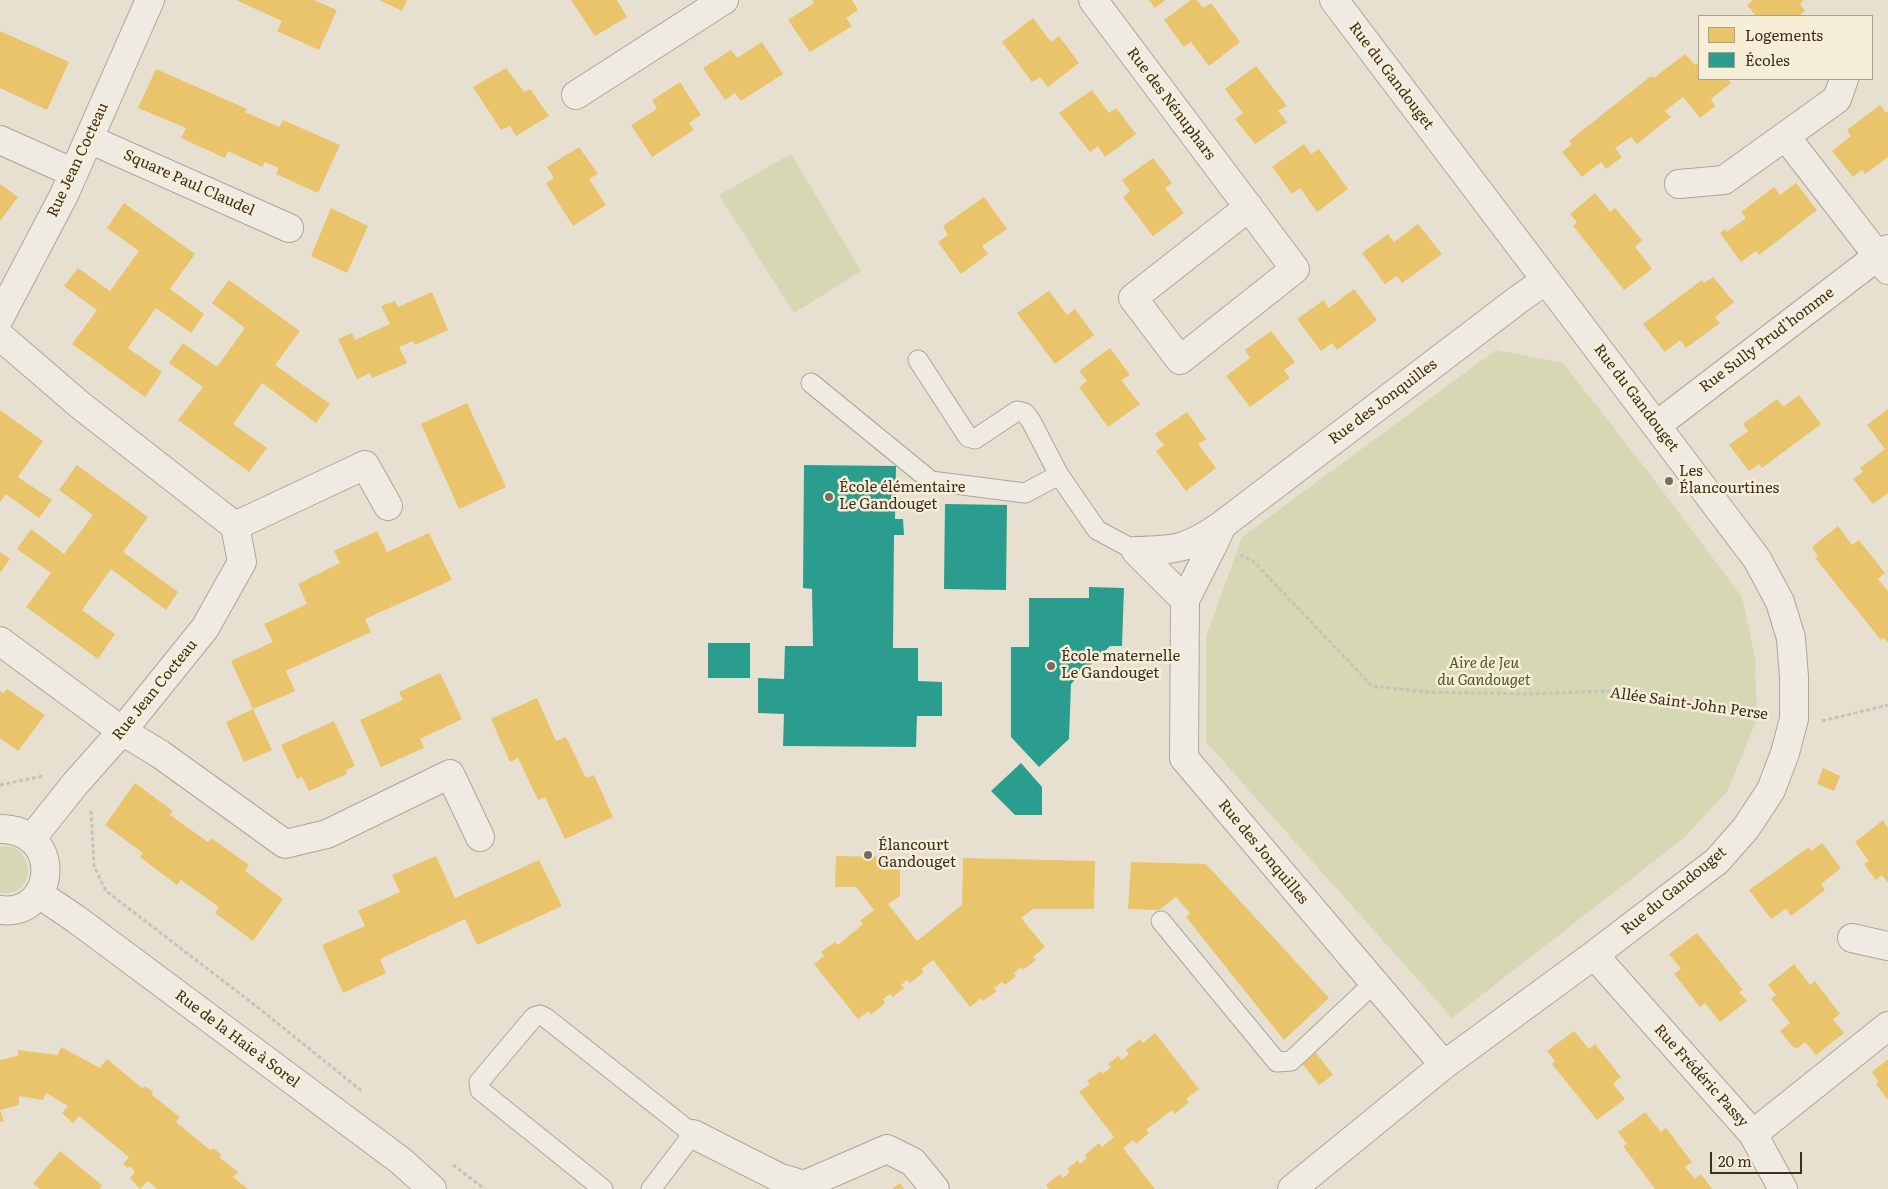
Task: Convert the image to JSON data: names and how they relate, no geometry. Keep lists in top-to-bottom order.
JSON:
{
  "streets": {
    "street": [
      "Rue du Gandouget",
      "Rue des Nénuphars",
      "Rue Jean Cocteau",
      "Square Paul Claudel",
      "Rue Sully Prud'homme",
      "Rue des Jonquilles",
      "Rue de la Haie à Sorel",
      "Rue Frédéric Passy"
    ],
    "path": ["Allée Saint-John Perse"]
  },
  "crossings": [
    ["Rue du Gandouget", "Rue Sully Prud'homme"],
    ["Rue du Gandouget", "Rue des Jonquilles"],
    ["Rue du Gandouget", "Allée Saint-John Perse"],
    ["Rue du Gandouget", "Rue Frédéric Passy"],
    ["Rue Jean Cocteau", "Square Paul Claudel"],
    ["Rue des Jonquilles", "Allée Saint-John Perse"]
  ],
  "parks": ["Aire de Jeu du Gandouget"],
  "places": [
    "Les Élancourtines",
    "École élémentaire Le Gandouget",
    "École maternelle Le Gandouget",
    "Élancourt Gandouget"
  ],
  "legend": ["Logements", "Écoles"],
  "scale_bar": "20 m"
}
